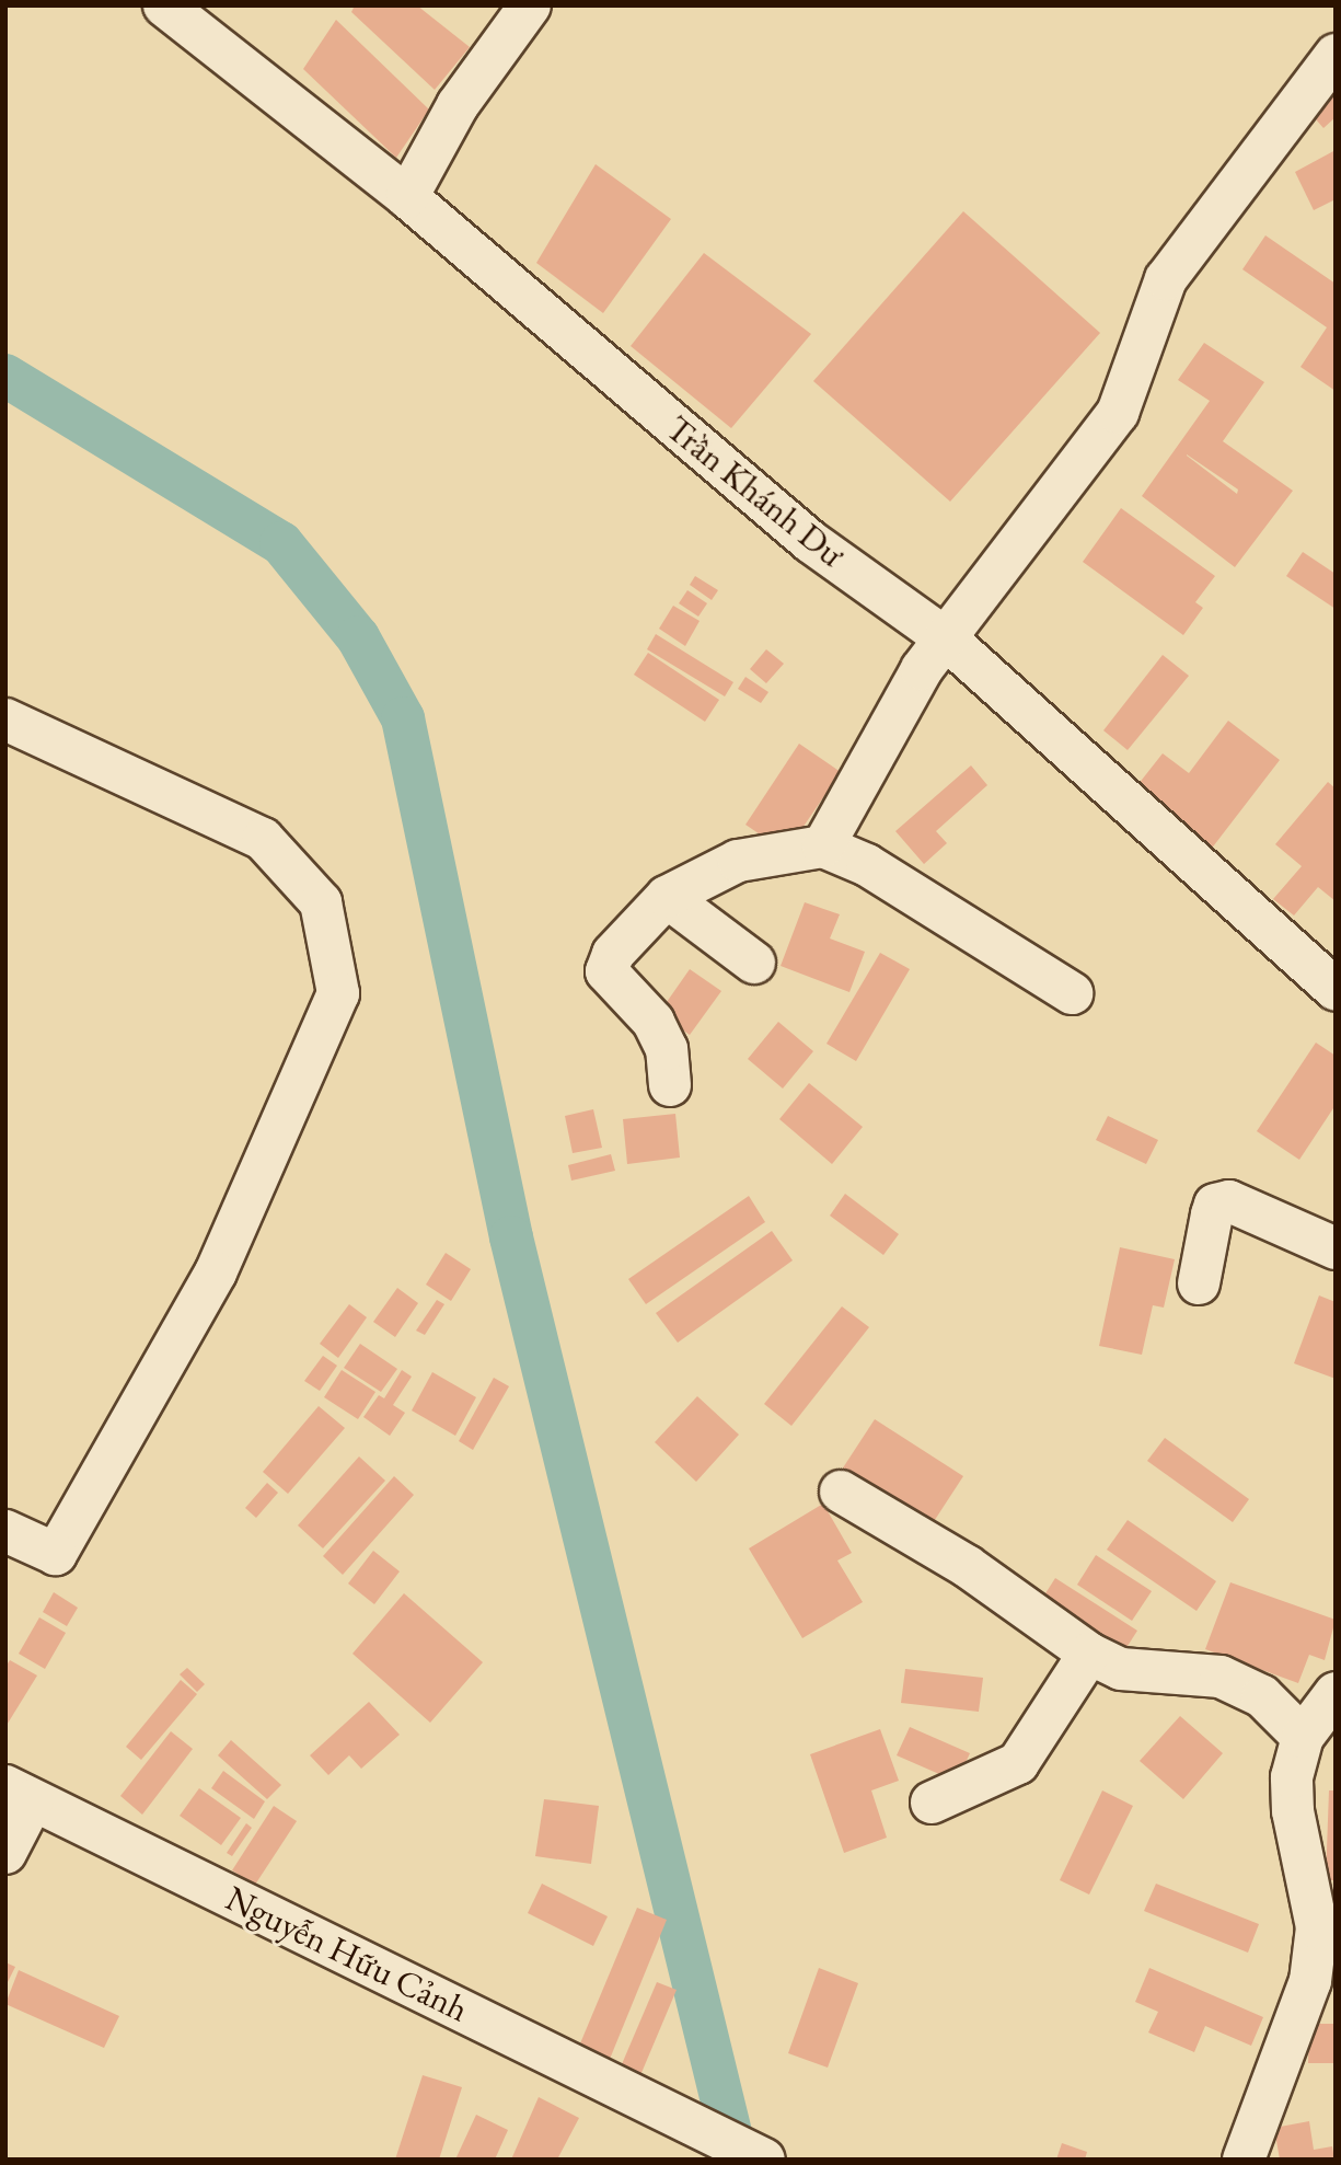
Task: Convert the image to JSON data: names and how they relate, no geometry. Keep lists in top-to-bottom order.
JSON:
{
  "streets": {
    "street": ["Trần Khánh Dư", "Nguyễn Hữu Cảnh"]
  }
}
